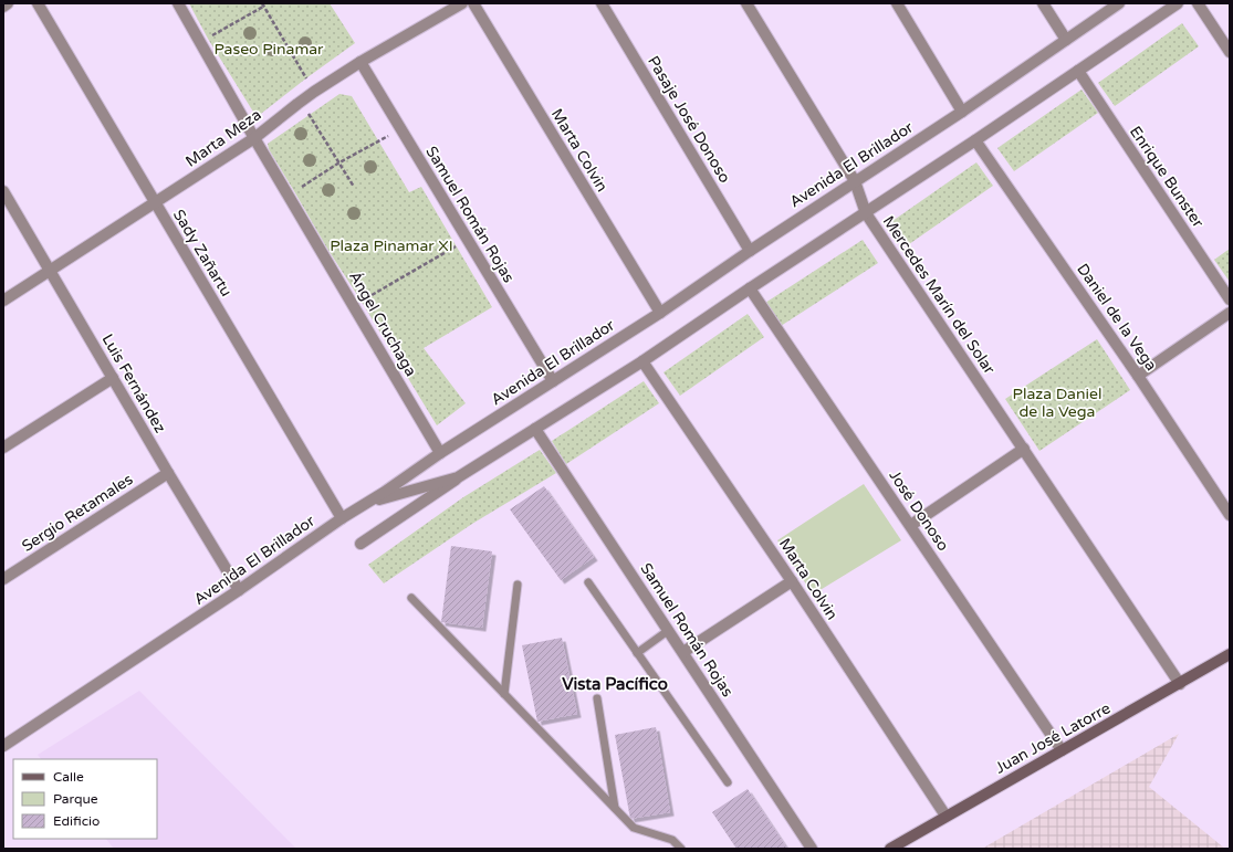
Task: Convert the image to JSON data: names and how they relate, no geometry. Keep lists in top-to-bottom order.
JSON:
{
  "streets": {
    "main road": ["Juan José Latorre"],
    "street": [
      "Pasaje José Donoso",
      "Marta Meza",
      "Marta Colvin",
      "Avenida El Brillador",
      "Enrique Bunster",
      "Samuel Román Rojas",
      "Sady Zañartu",
      "Mercedes Marín del Solar",
      "Daniel de la Vega",
      "Ángel Cruchaga",
      "Luis Fernández",
      "José Donoso",
      "Sergio Retamales"
    ]
  },
  "crossings": [
    ["Pasaje José Donoso", "Avenida El Brillador"],
    ["Marta Meza", "Samuel Román Rojas"],
    ["Marta Meza", "Sady Zañartu"],
    ["Marta Meza", "Ángel Cruchaga"],
    ["Marta Meza", "Luis Fernández"],
    ["Marta Colvin", "Avenida El Brillador"],
    ["Marta Colvin", "Juan José Latorre"],
    ["Avenida El Brillador", "Samuel Román Rojas"],
    ["Avenida El Brillador", "Sady Zañartu"],
    ["Avenida El Brillador", "Mercedes Marín del Solar"],
    ["Avenida El Brillador", "Ángel Cruchaga"],
    ["Avenida El Brillador", "Luis Fernández"],
    ["Mercedes Marín del Solar", "Juan José Latorre"],
    ["Luis Fernández", "Sergio Retamales"],
    ["José Donoso", "Juan José Latorre"]
  ],
  "districts": ["Vista Pacífico"],
  "parks": ["Paseo Pinamar", "Plaza Pinamar XI", "Plaza Daniel de la Vega"],
  "legend": ["Calle", "Parque", "Edificio"]
}
